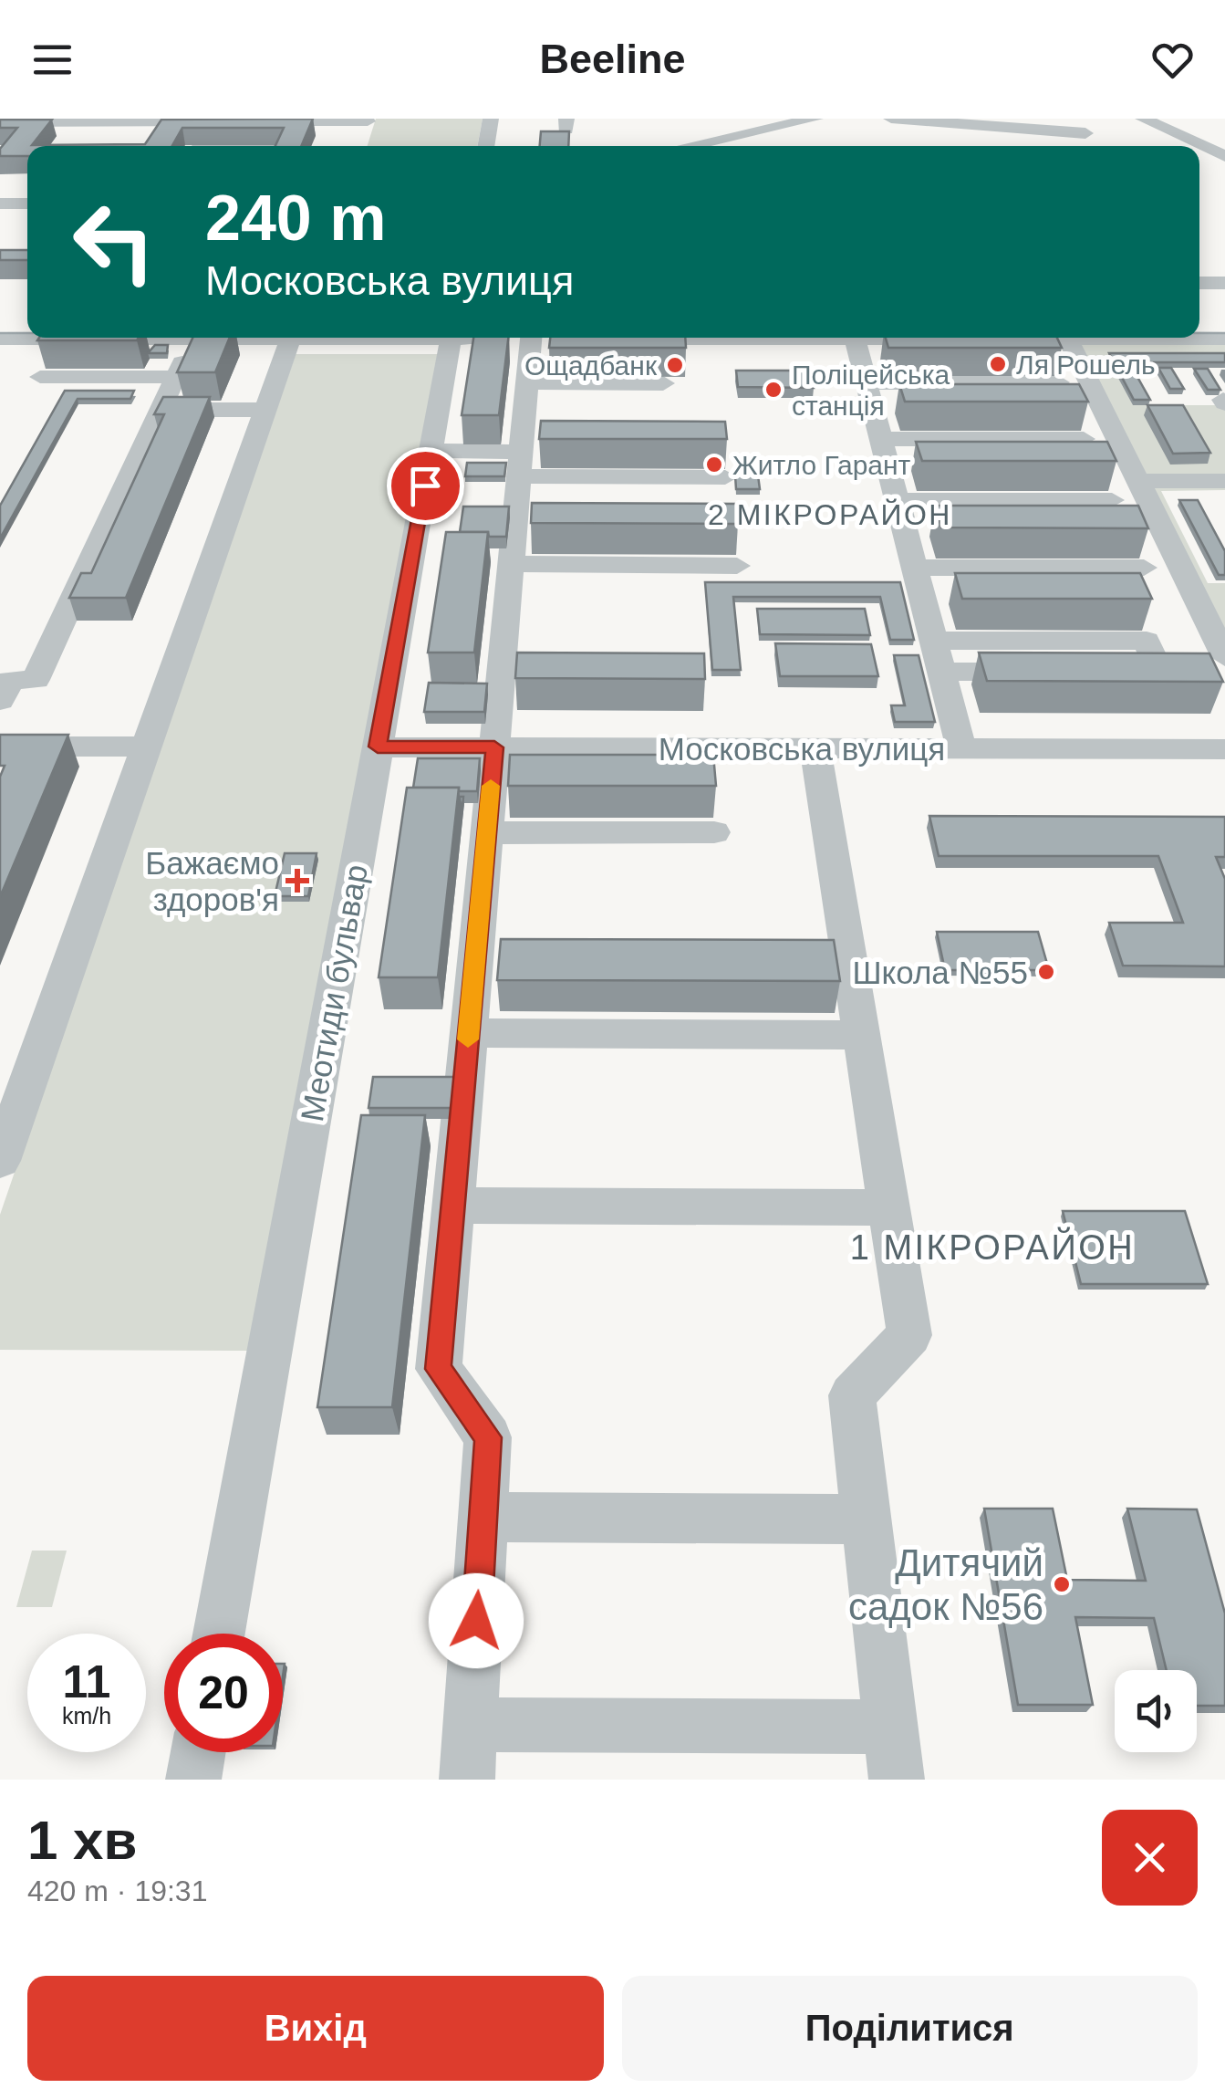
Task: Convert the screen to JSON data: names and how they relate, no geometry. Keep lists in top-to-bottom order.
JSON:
{
  "streets": {
    "street": ["Московська вулиця", "Меотиди бульвар"]
  },
  "crossings": [
    ["Московська вулиця", "Меотиди бульвар"]
  ],
  "districts": ["2 МІКРОРАЙОН", "1 МІКРОРАЙОН"],
  "places": {
    "other": [
      "Ля Рошель",
      "Ощадбанк",
      "Поліцейська станція",
      "Житло Гарант",
      "Школа №55",
      "Дитячий садок №56"
    ],
    "health": ["Бажаємо здоров'я"]
  },
  "page": {
    "header": "Beeline",
    "turn": ["240 m", "Московська вулиця"],
    "speed": "11 km/h",
    "limit": "20",
    "heading": ["1 хв", "420 m · 19:31"],
    "buttons": ["Вихід", "Поділитися"]
  }
}
